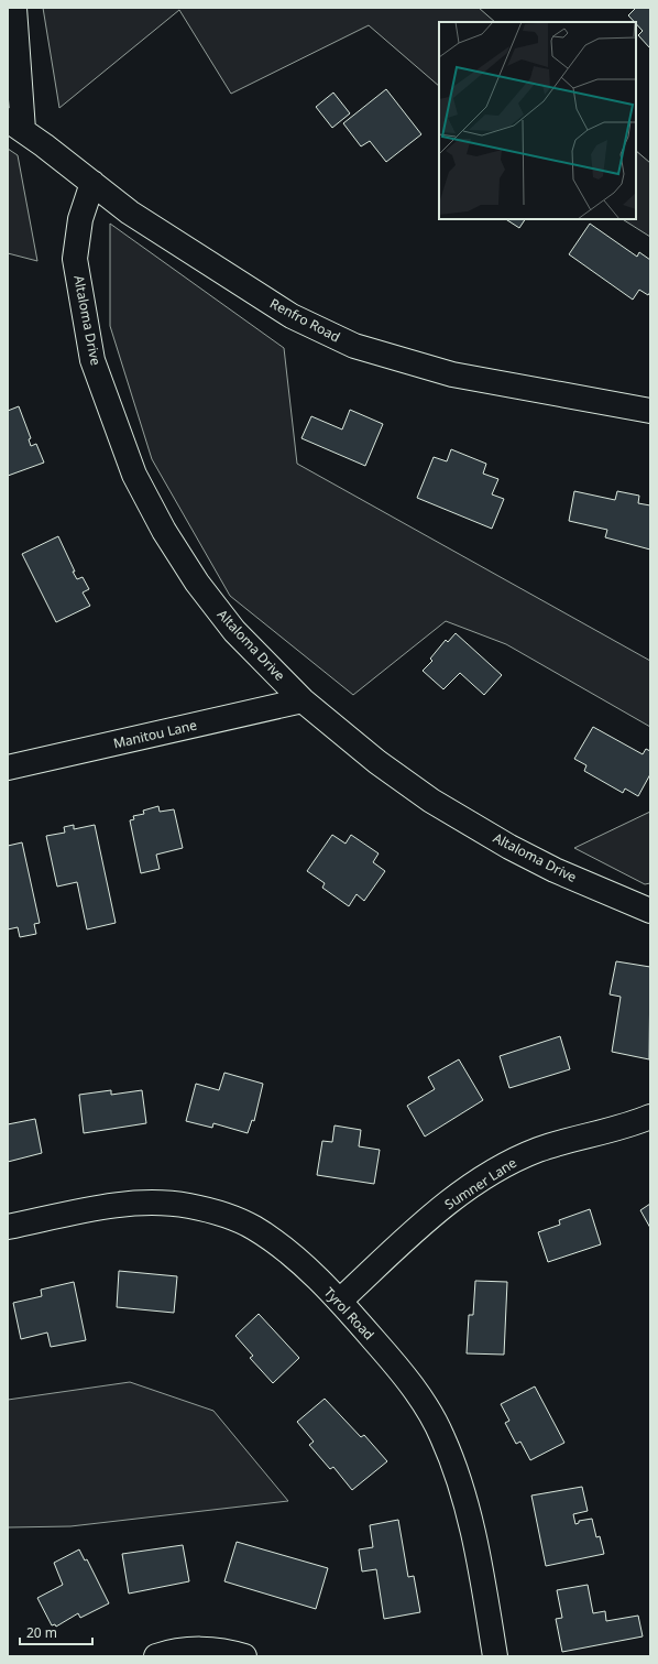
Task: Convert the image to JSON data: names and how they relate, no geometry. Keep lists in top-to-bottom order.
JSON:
{
  "streets": {
    "street": [
      "Altaloma Drive",
      "Renfro Road",
      "Manitou Lane",
      "Sumner Lane",
      "Tyrol Road"
    ]
  },
  "crossings": [
    ["Altaloma Drive", "Renfro Road"],
    ["Altaloma Drive", "Manitou Lane"],
    ["Sumner Lane", "Tyrol Road"]
  ],
  "scale_bar": "20 m"
}
